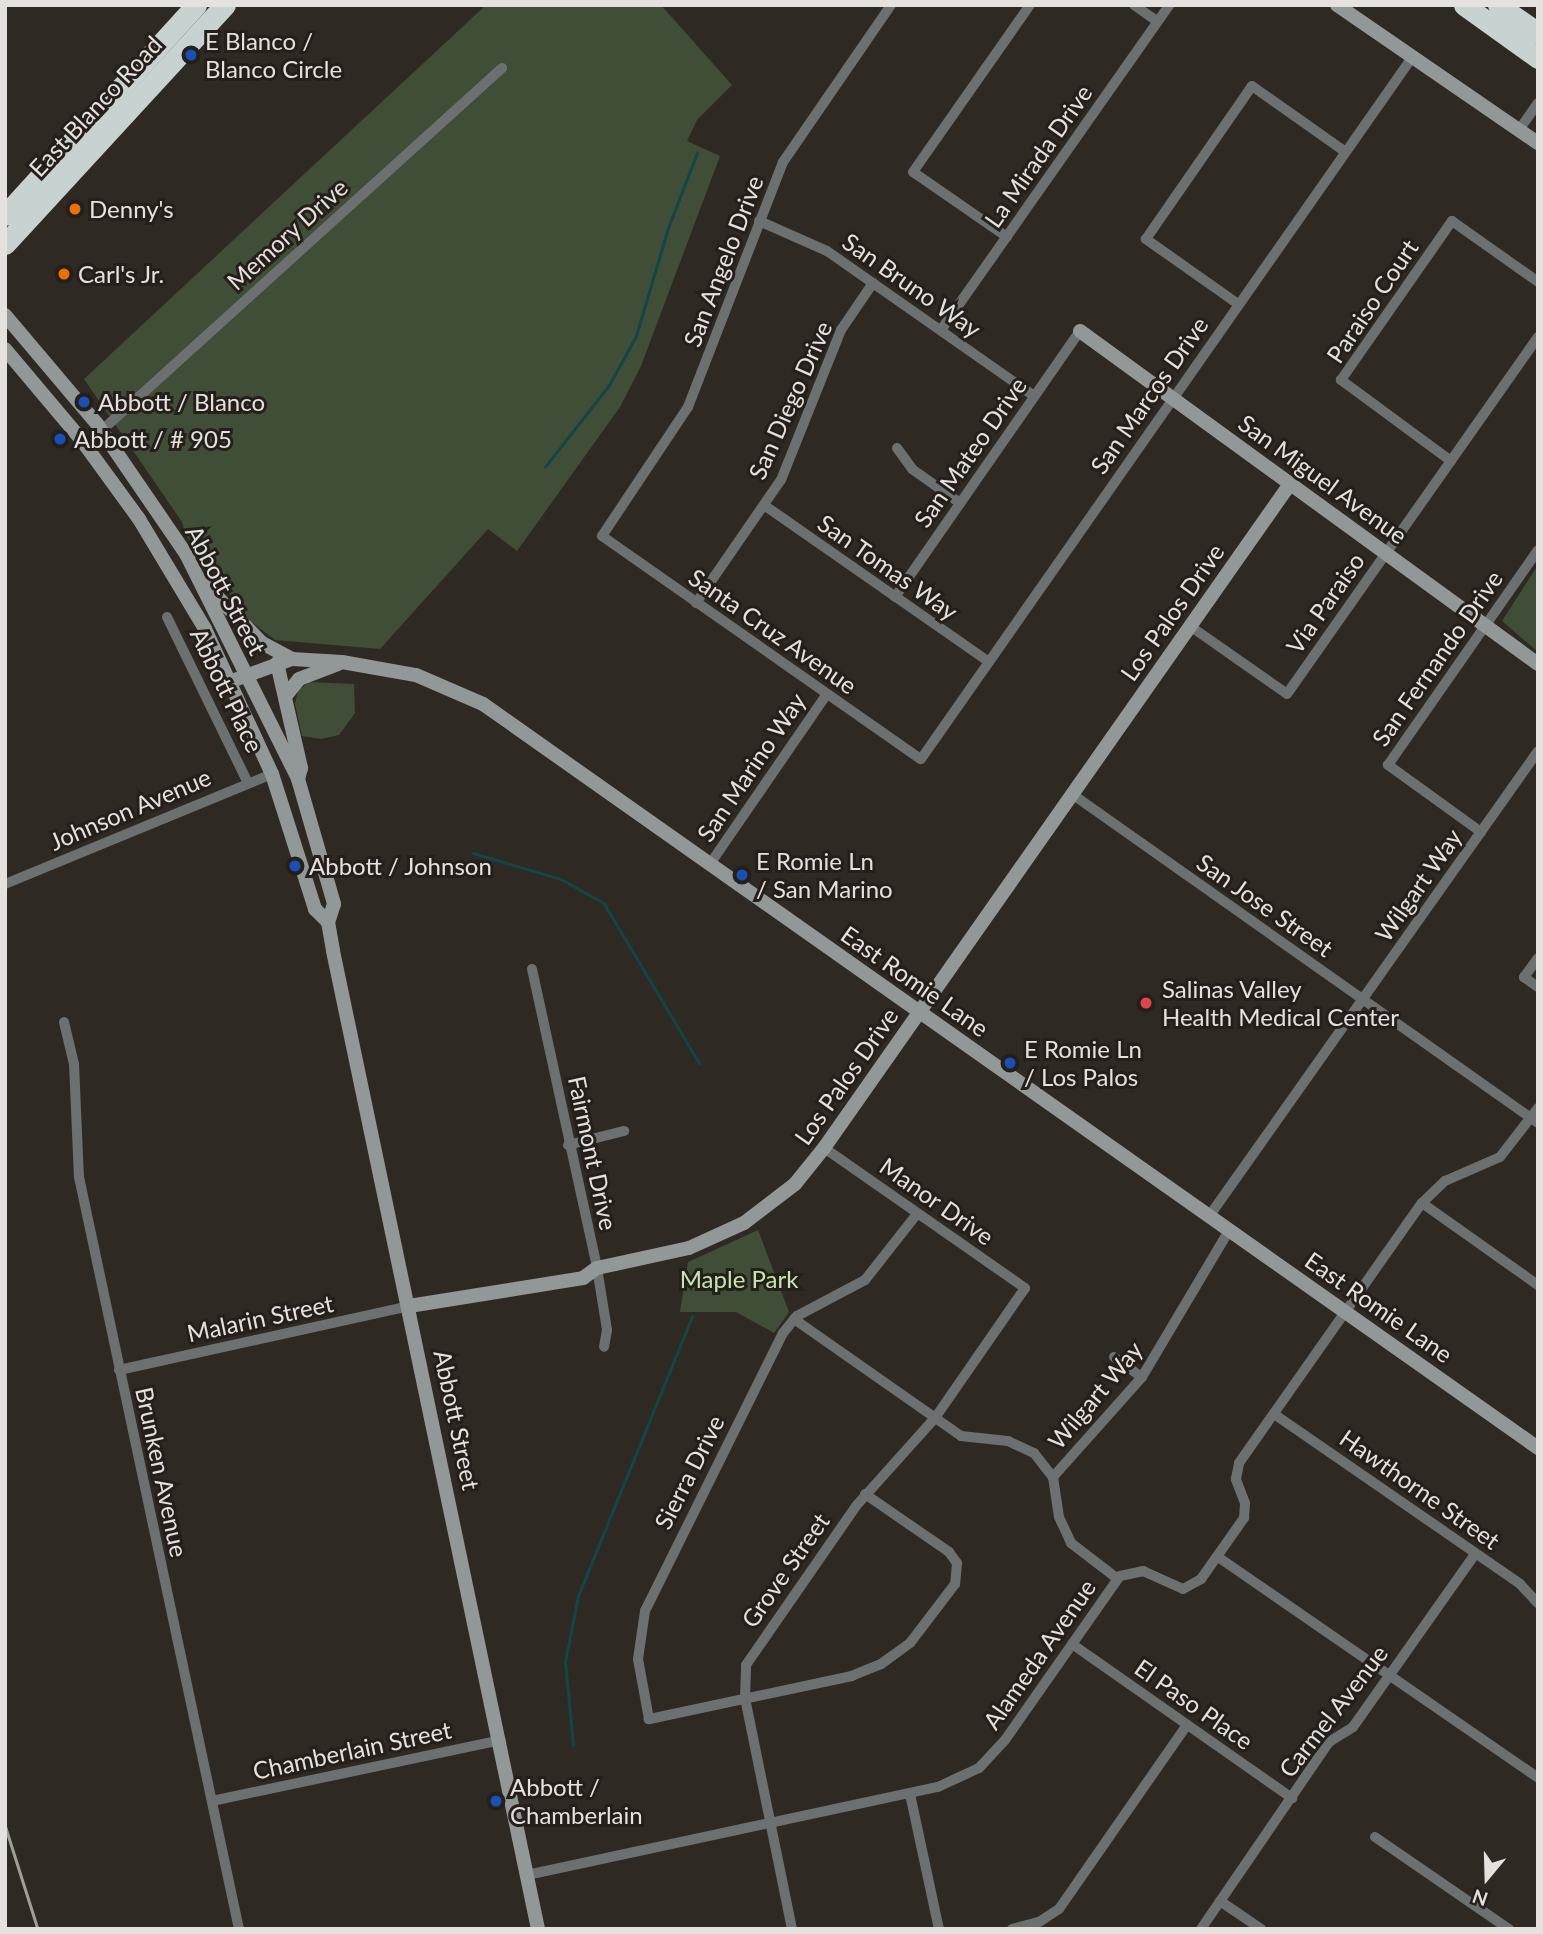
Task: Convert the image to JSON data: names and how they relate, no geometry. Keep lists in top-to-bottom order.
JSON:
{
  "streets": {
    "highway": ["East Blanco Road"],
    "main road": [
      "San Miguel Avenue",
      "Abbott Street",
      "Los Palos Drive",
      "East Romie Lane"
    ],
    "street": [
      "La Mirada Drive",
      "Memory Drive",
      "San Angelo Drive",
      "San Bruno Way",
      "Paraiso Court",
      "San Marcos Drive",
      "San Diego Drive",
      "San Mateo Drive",
      "San Tomas Way",
      "Via Paraiso",
      "Santa Cruz Avenue",
      "San Fernando Drive",
      "Abbott Place",
      "San Marino Way",
      "Johnson Avenue",
      "Wilgart Way",
      "San Jose Street",
      "Fairmont Drive",
      "Manor Drive",
      "Malarin Street",
      "Brunken Avenue",
      "Sierra Drive",
      "Hawthorne Street",
      "Grove Street",
      "Alameda Avenue",
      "El Paso Place",
      "Carmel Avenue",
      "Chamberlain Street"
    ]
  },
  "crossings": [
    ["La Mirada Drive", "San Bruno Way"],
    ["Memory Drive", "Abbott Street"],
    ["San Angelo Drive", "San Bruno Way"],
    ["San Angelo Drive", "Santa Cruz Avenue"],
    ["San Bruno Way", "San Diego Drive"],
    ["San Bruno Way", "San Mateo Drive"],
    ["Paraiso Court", "Via Paraiso"],
    ["San Marcos Drive", "San Miguel Avenue"],
    ["San Marcos Drive", "San Tomas Way"],
    ["San Marcos Drive", "Santa Cruz Avenue"],
    ["San Diego Drive", "San Tomas Way"],
    ["San Diego Drive", "Santa Cruz Avenue"],
    ["San Mateo Drive", "San Miguel Avenue"],
    ["San Mateo Drive", "San Tomas Way"],
    ["San Miguel Avenue", "Via Paraiso"],
    ["San Miguel Avenue", "Los Palos Drive"],
    ["San Miguel Avenue", "San Fernando Drive"],
    ["Abbott Street", "Los Palos Drive"],
    ["Abbott Street", "Johnson Avenue"],
    ["Abbott Street", "East Romie Lane"],
    ["Abbott Street", "Malarin Street"],
    ["Abbott Street", "Alameda Avenue"],
    ["Abbott Street", "Chamberlain Street"],
    ["Via Paraiso", "Los Palos Drive"],
    ["Los Palos Drive", "San Jose Street"],
    ["Los Palos Drive", "East Romie Lane"],
    ["Los Palos Drive", "Fairmont Drive"],
    ["Los Palos Drive", "Manor Drive"],
    ["Los Palos Drive", "Malarin Street"],
    ["Santa Cruz Avenue", "San Marino Way"],
    ["San Fernando Drive", "Wilgart Way"],
    ["Abbott Place", "Johnson Avenue"],
    ["San Marino Way", "East Romie Lane"],
    ["Wilgart Way", "San Jose Street"],
    ["Wilgart Way", "East Romie Lane"],
    ["San Jose Street", "Alameda Avenue"],
    ["East Romie Lane", "Alameda Avenue"],
    ["Manor Drive", "Grove Street"],
    ["Malarin Street", "Brunken Avenue"],
    ["Brunken Avenue", "Chamberlain Street"],
    ["Sierra Drive", "Grove Street"],
    ["Hawthorne Street", "Alameda Avenue"],
    ["Hawthorne Street", "Carmel Avenue"],
    ["Grove Street", "Alameda Avenue"],
    ["Alameda Avenue", "El Paso Place"],
    ["El Paso Place", "Carmel Avenue"]
  ],
  "parks": ["Maple Park"],
  "places": [
    "E Blanco / Blanco Circle",
    "Denny's",
    "Carl's Jr.",
    "Abbott / Blanco",
    "Abbott / # 905",
    "Abbott / Johnson",
    "E Romie Ln / San Marino",
    "Salinas Valley Health Medical Center",
    "E Romie Ln / Los Palos",
    "Abbott / Chamberlain"
  ],
  "north": "bottom"
}
